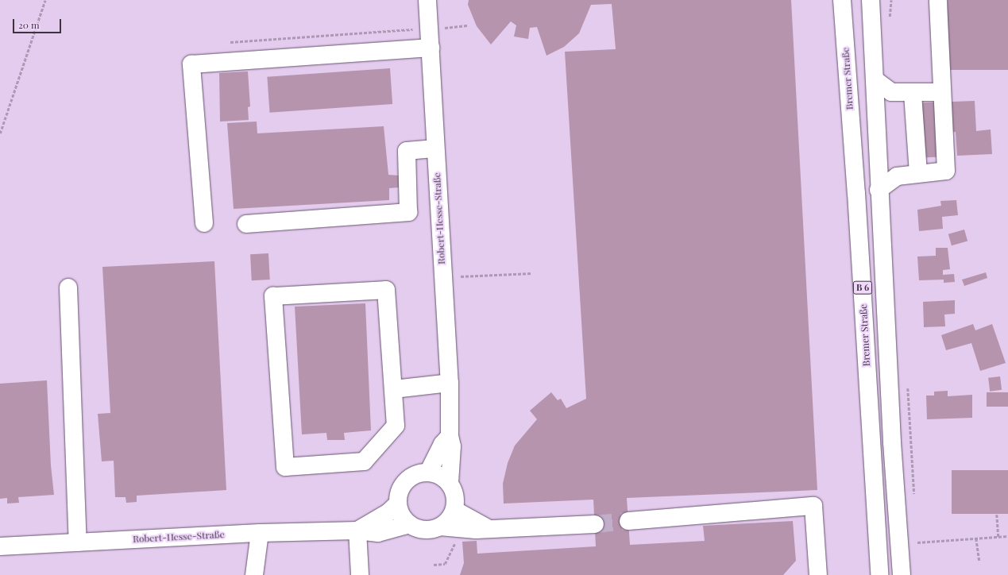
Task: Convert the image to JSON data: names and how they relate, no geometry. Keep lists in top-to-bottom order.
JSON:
{
  "streets": {
    "street": ["Bremer Straße", "Robert-Hesse-Straße", "B 6"]
  },
  "scale_bar": "20 m"
}
